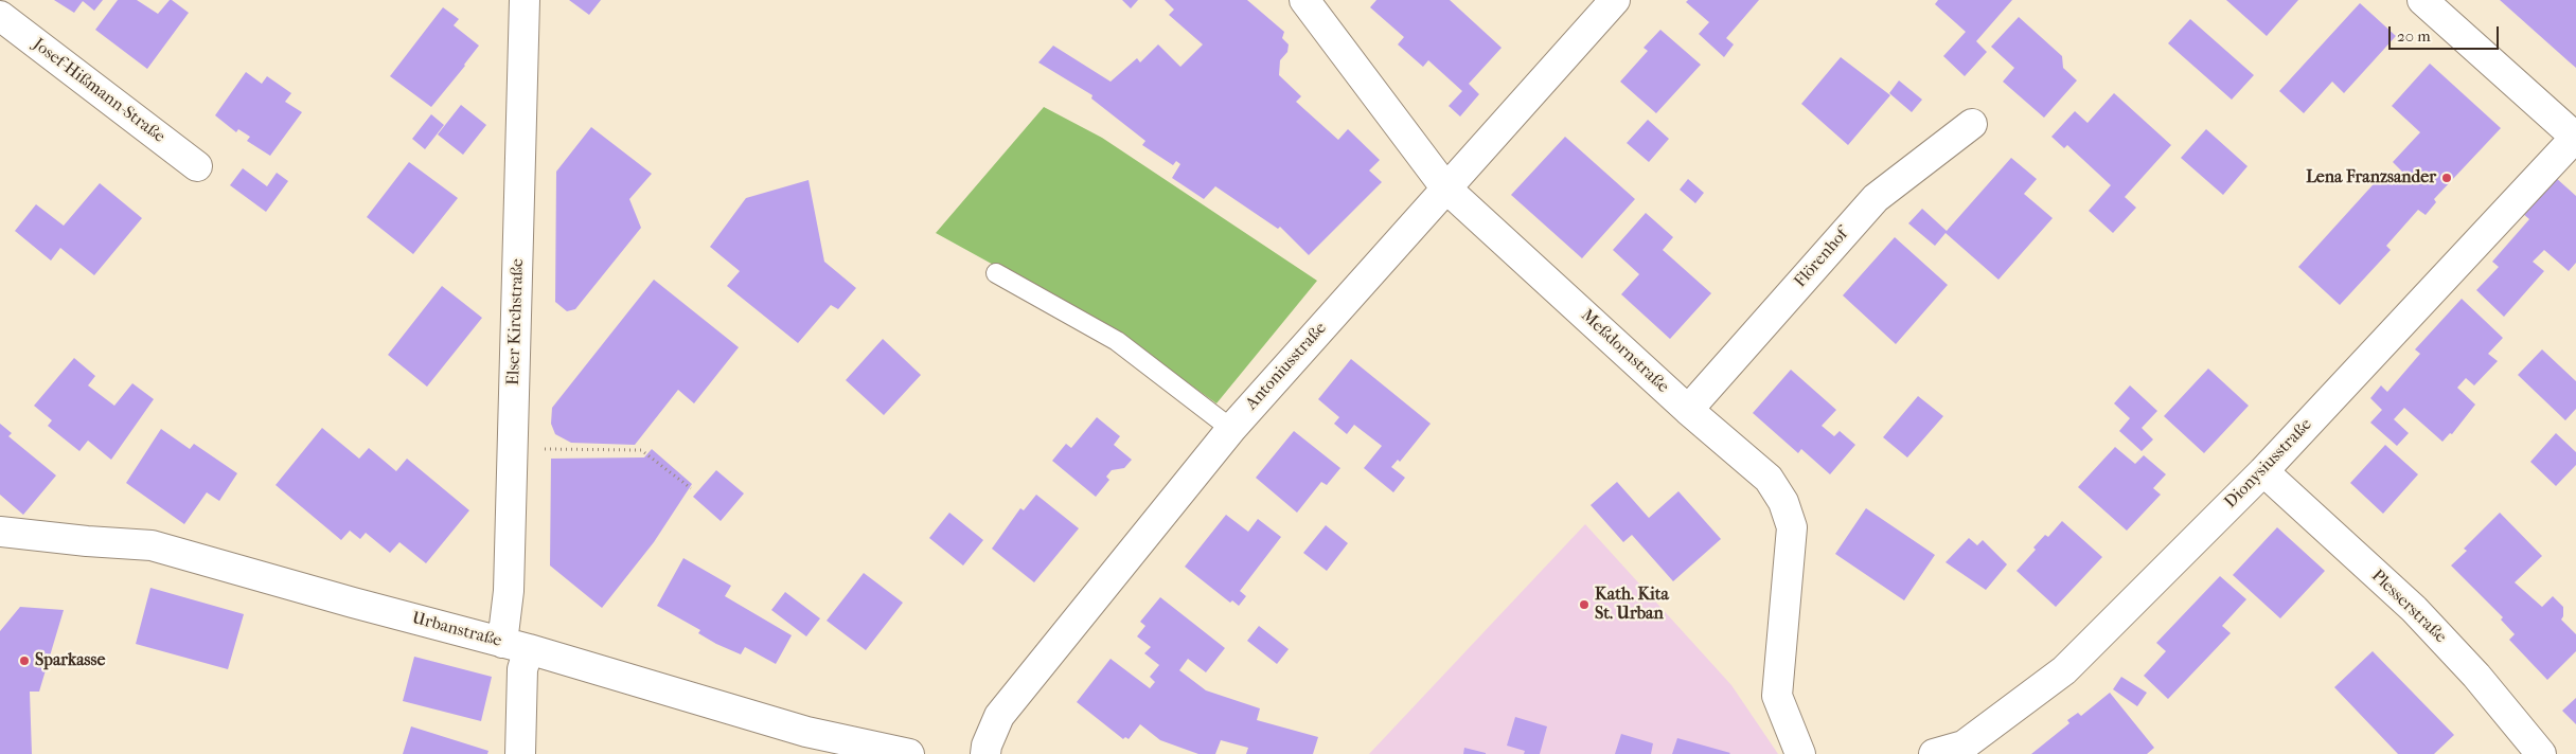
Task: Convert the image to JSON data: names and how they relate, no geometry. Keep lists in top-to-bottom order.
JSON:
{
  "streets": {
    "street": [
      "Josef-Hißmann-Straße",
      "Flörenhof",
      "Elser Kirchstraße",
      "Meßdornstraße",
      "Antoniusstraße",
      "Dionysiusstraße",
      "Plesserstraße",
      "Urbanstraße"
    ]
  },
  "crossings": [
    ["Flörenhof", "Meßdornstraße"],
    ["Elser Kirchstraße", "Urbanstraße"],
    ["Meßdornstraße", "Antoniusstraße"],
    ["Dionysiusstraße", "Plesserstraße"]
  ],
  "places": ["Lena Franzsander", "Kath. Kita St. Urban", "Sparkasse"],
  "scale_bar": "20 m"
}
